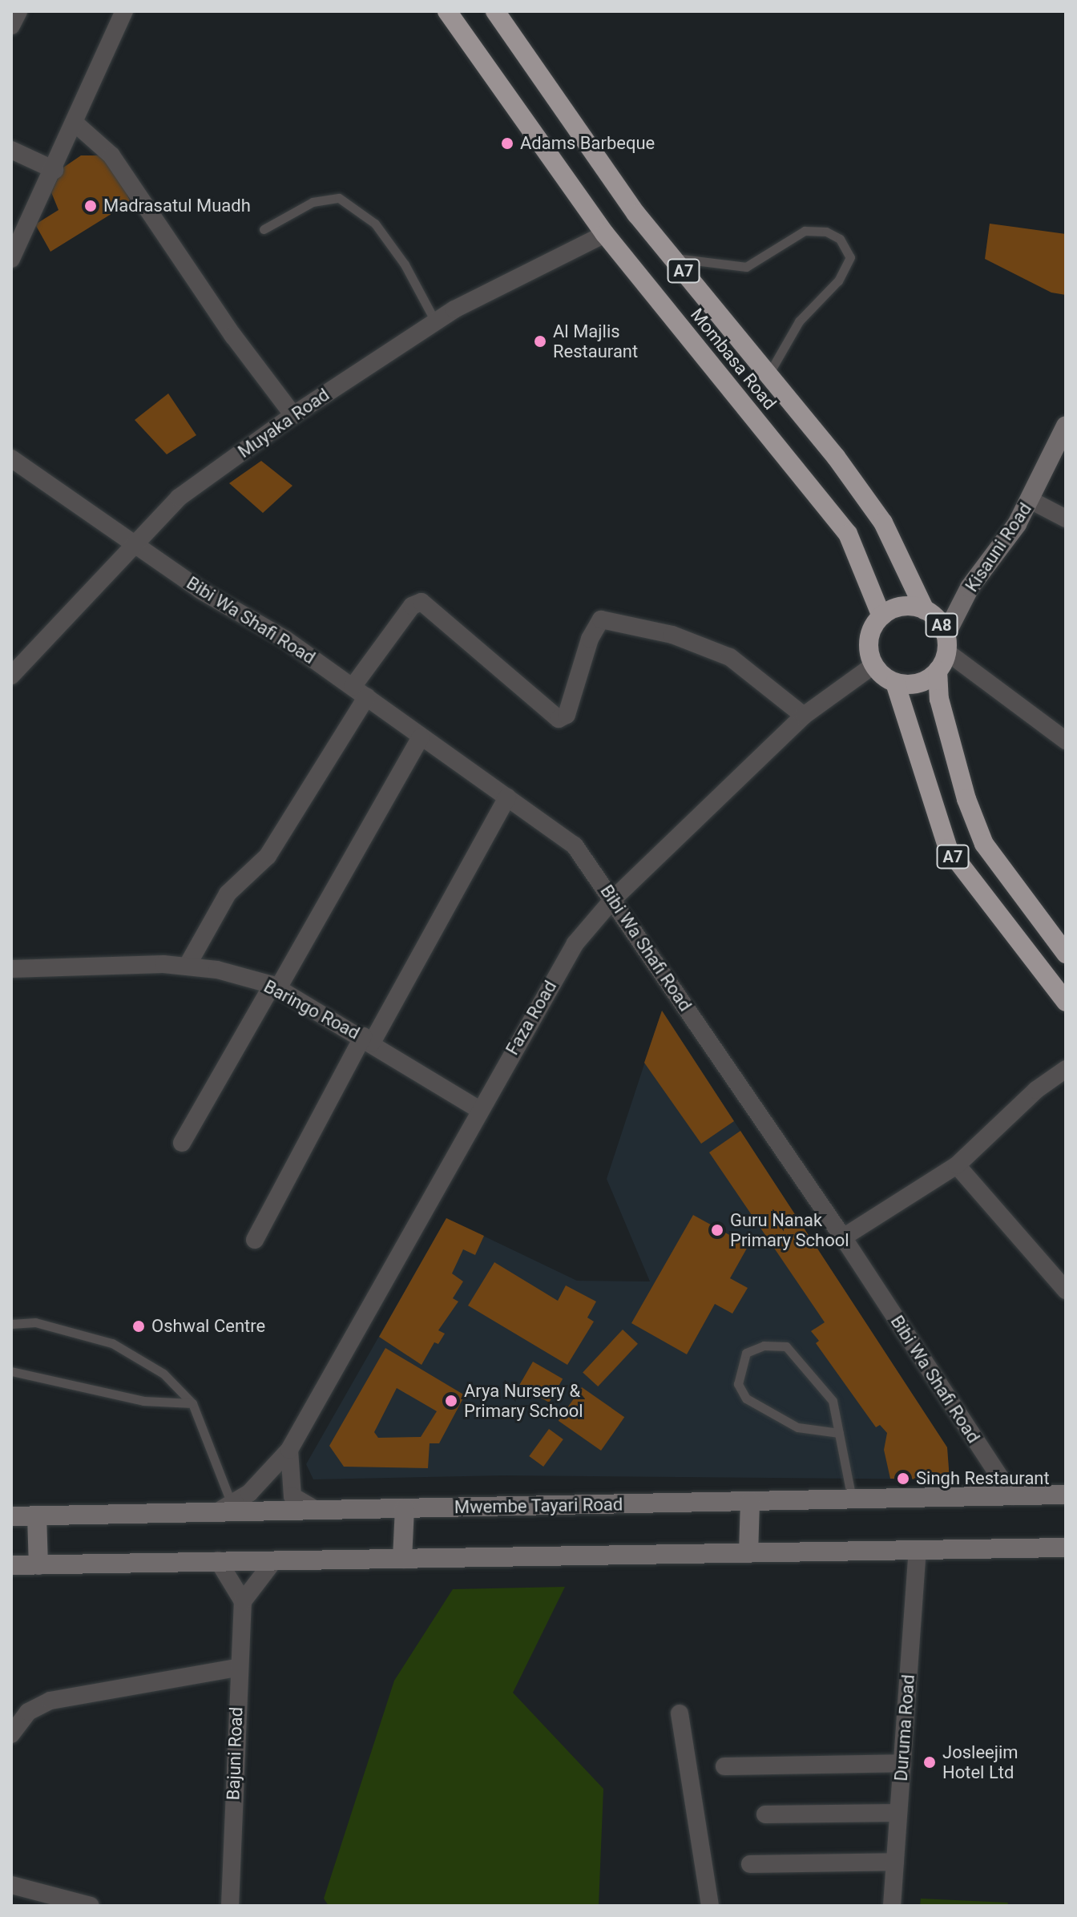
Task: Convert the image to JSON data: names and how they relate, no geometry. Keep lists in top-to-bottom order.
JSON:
{
  "streets": {
    "highway": ["A7", "Mombasa Road", "A8"],
    "street": [
      "Muyaka Road",
      "Kisauni Road",
      "Bibi Wa Shafi Road",
      "Baringo Road",
      "Faza Road",
      "Mwembe Tayari Road",
      "Duruma Road",
      "Bajuni Road"
    ]
  },
  "crossings": [
    ["A7", "Mombasa Road"],
    ["A7", "Kisauni Road"],
    ["A7", "A8"],
    ["A7", "Faza Road"],
    ["Mombasa Road", "Muyaka Road"],
    ["Mombasa Road", "Kisauni Road"],
    ["Mombasa Road", "A8"],
    ["Mombasa Road", "Faza Road"],
    ["Muyaka Road", "Bibi Wa Shafi Road"],
    ["Kisauni Road", "A8"],
    ["Kisauni Road", "Faza Road"],
    ["Bibi Wa Shafi Road", "Faza Road"],
    ["Bibi Wa Shafi Road", "Mwembe Tayari Road"],
    ["A8", "Faza Road"],
    ["Baringo Road", "Faza Road"],
    ["Faza Road", "Mwembe Tayari Road"]
  ],
  "places": [
    "Adams Barbeque",
    "Madrasatul Muadh",
    "Al Majlis Restaurant",
    "Guru Nanak Primary School",
    "Oshwal Centre",
    "Arya Nursery & Primary School",
    "Singh Restaurant",
    "Josleejim Hotel Ltd"
  ]
}
